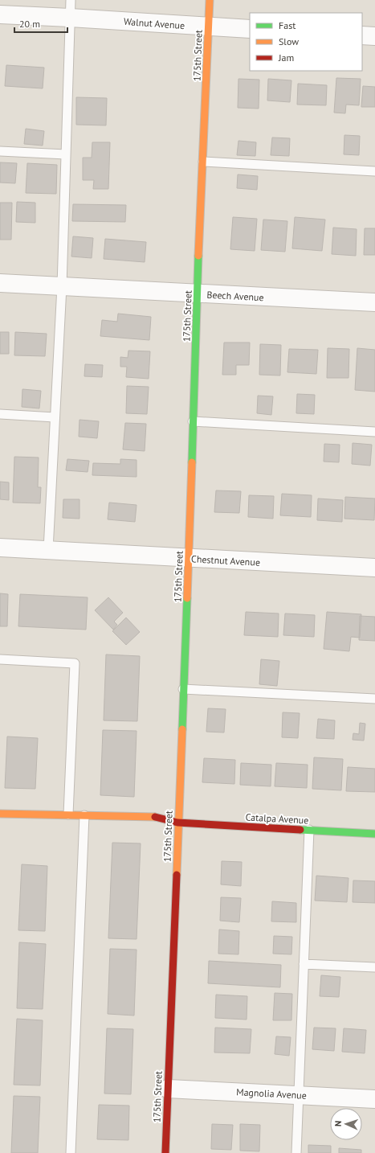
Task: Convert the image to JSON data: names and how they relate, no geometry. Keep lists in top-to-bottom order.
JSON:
{
  "streets": {
    "street": [
      "Walnut Avenue",
      "175th Street",
      "Beech Avenue",
      "Chestnut Avenue",
      "Catalpa Avenue",
      "Magnolia Avenue"
    ]
  },
  "crossings": [
    ["Walnut Avenue", "175th Street"],
    ["175th Street", "Beech Avenue"],
    ["175th Street", "Chestnut Avenue"],
    ["175th Street", "Catalpa Avenue"],
    ["175th Street", "Magnolia Avenue"]
  ],
  "legend": ["Fast", "Slow", "Jam"],
  "scale_bar": "20 m",
  "north": "left"
}
